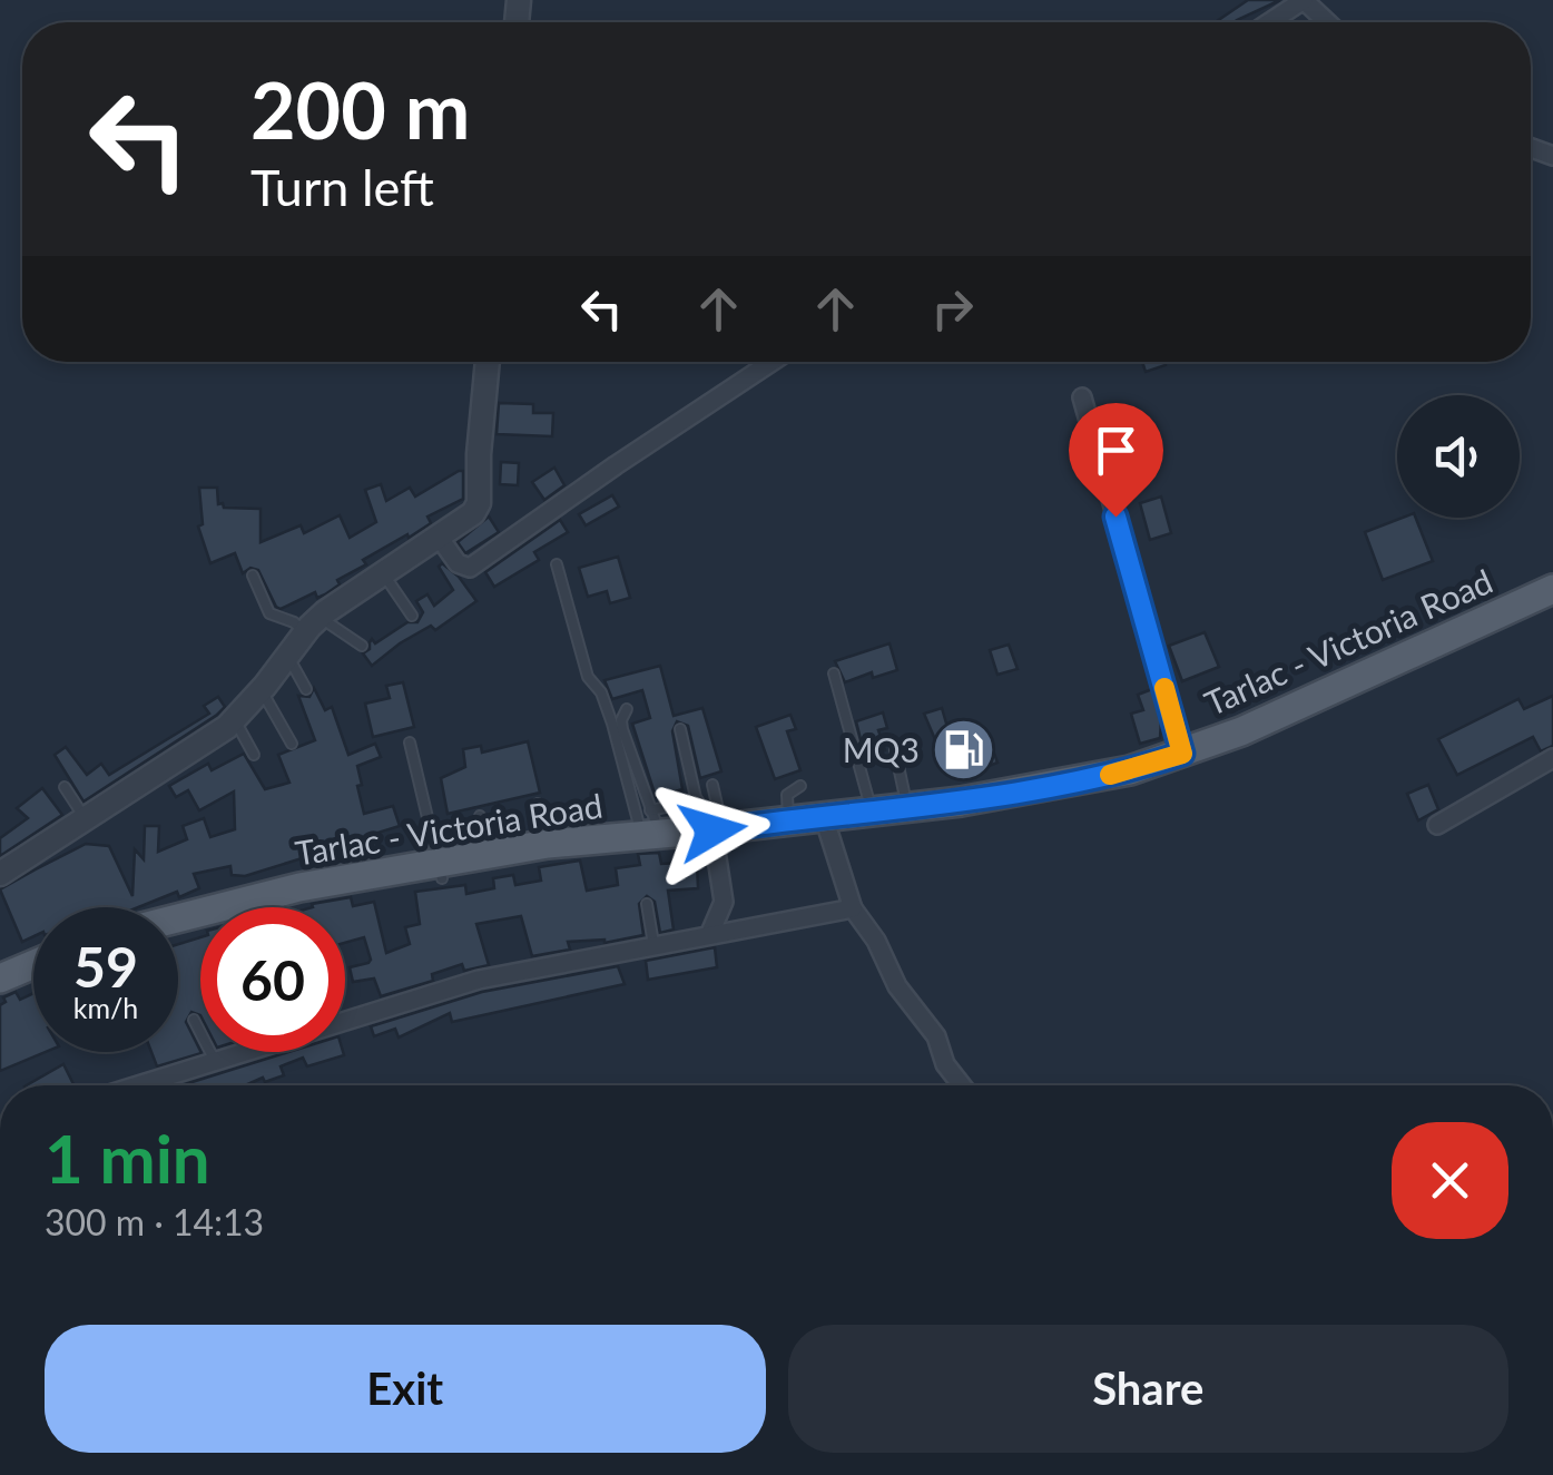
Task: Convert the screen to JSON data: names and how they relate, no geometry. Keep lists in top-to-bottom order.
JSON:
{
  "streets": {
    "main road": ["Tarlac - Victoria Road"]
  },
  "places": {
    "fuel station": ["MQ3"]
  },
  "page": {
    "turn": ["200 m", "Turn left"],
    "speed": "59 km/h",
    "limit": "60",
    "heading": ["1 min", "300 m · 14:13"],
    "buttons": ["Exit", "Share"]
  }
}
